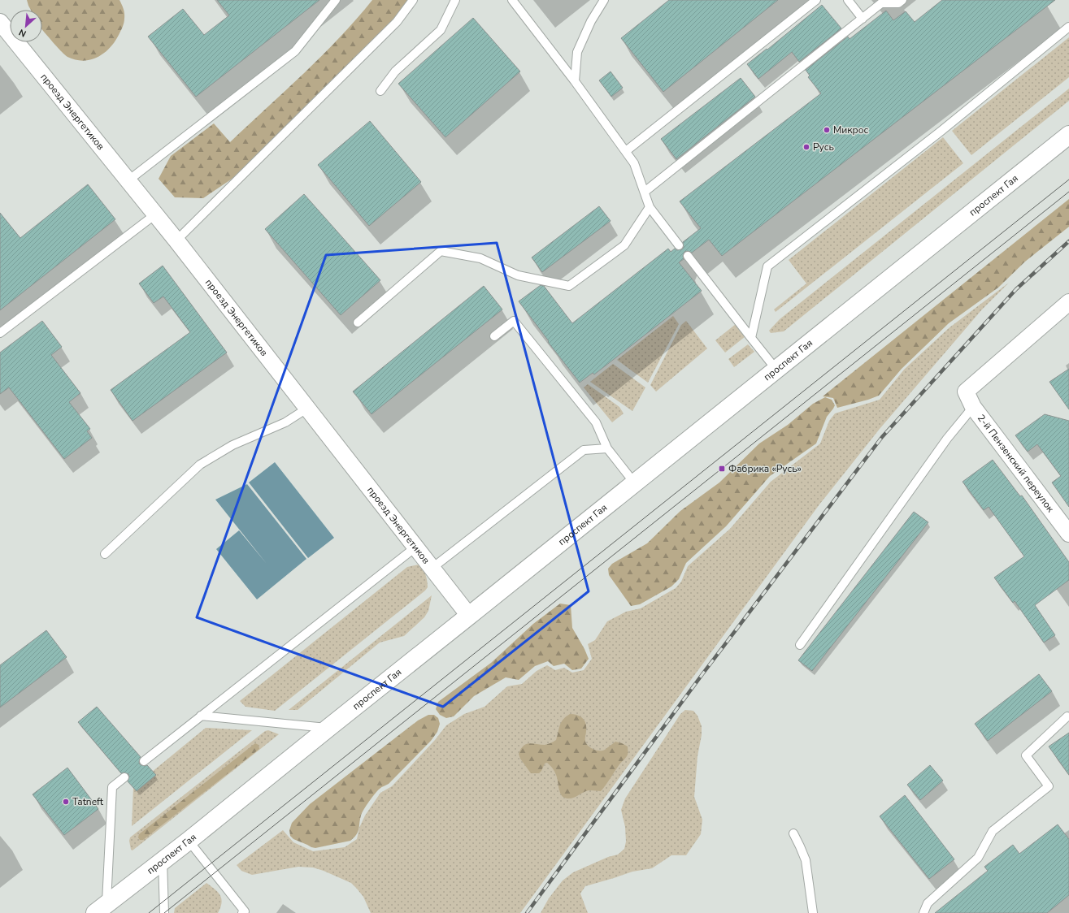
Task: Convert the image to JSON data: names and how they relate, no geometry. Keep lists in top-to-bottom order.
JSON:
{
  "streets": {
    "main road": ["проспект Гая"],
    "street": ["проезд Энергетиков", "2-й Пензенский переулок"]
  },
  "crossings": [
    ["проезд Энергетиков", "проспект Гая"]
  ],
  "places": {
    "other": ["Микрос", "Русь", "Tatneft"],
    "transit": ["Фабрика «Русь»"]
  },
  "north": "bottom left"
}
